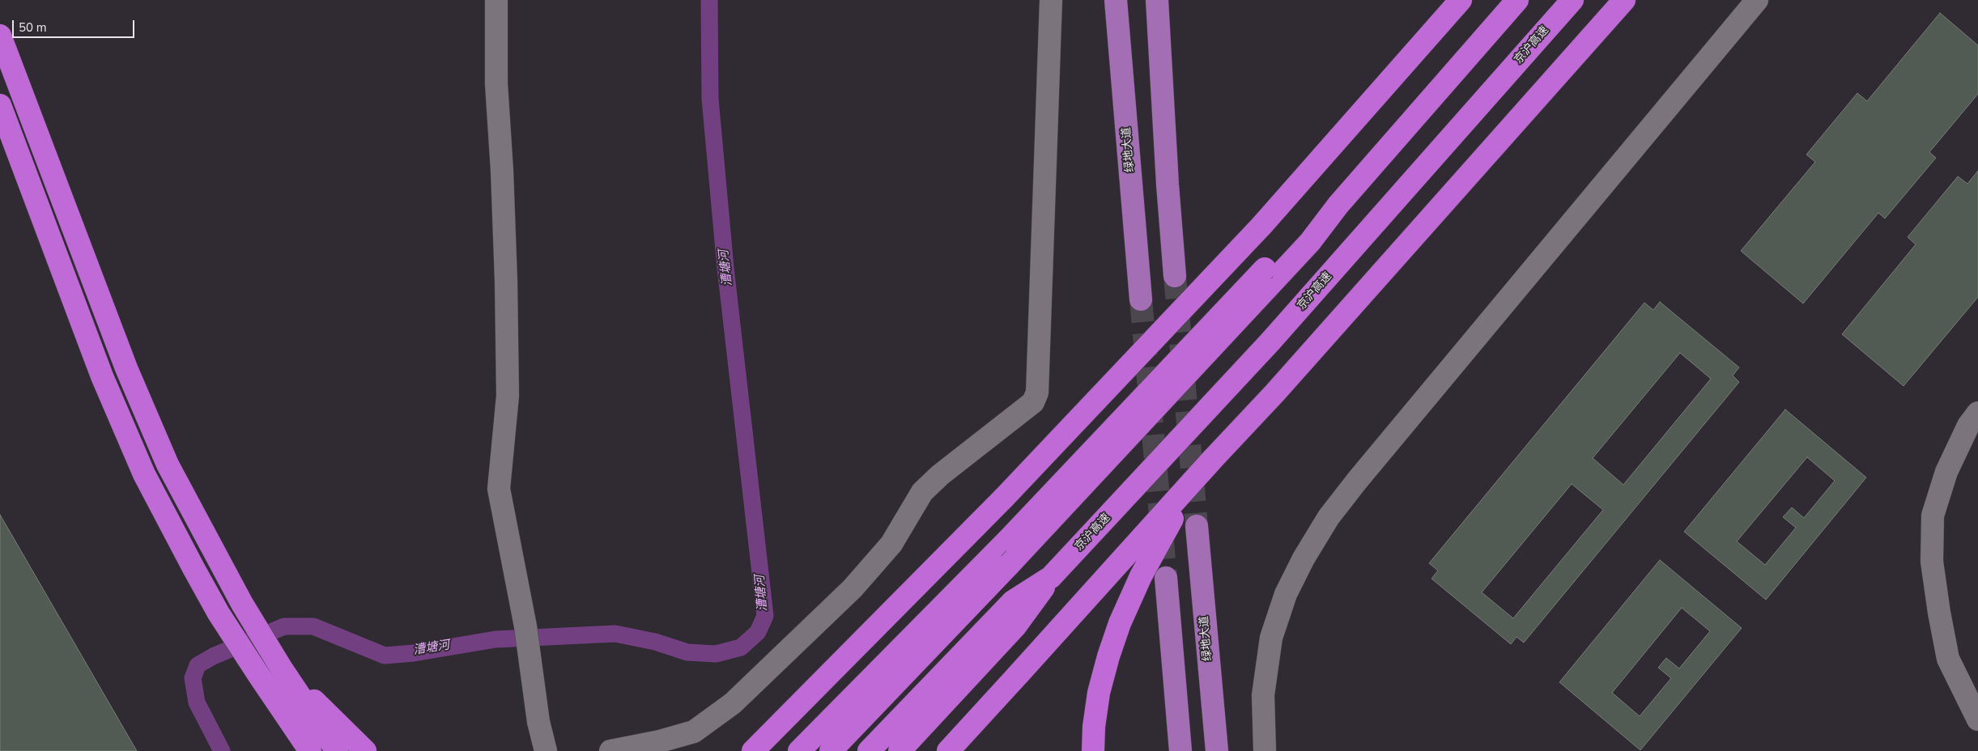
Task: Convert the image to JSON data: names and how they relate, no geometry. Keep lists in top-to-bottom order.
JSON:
{
  "streets": {
    "highway": ["京沪高速"],
    "main road": ["绿地大道"]
  },
  "water": ["漕塘河"],
  "scale_bar": "50 m"
}
